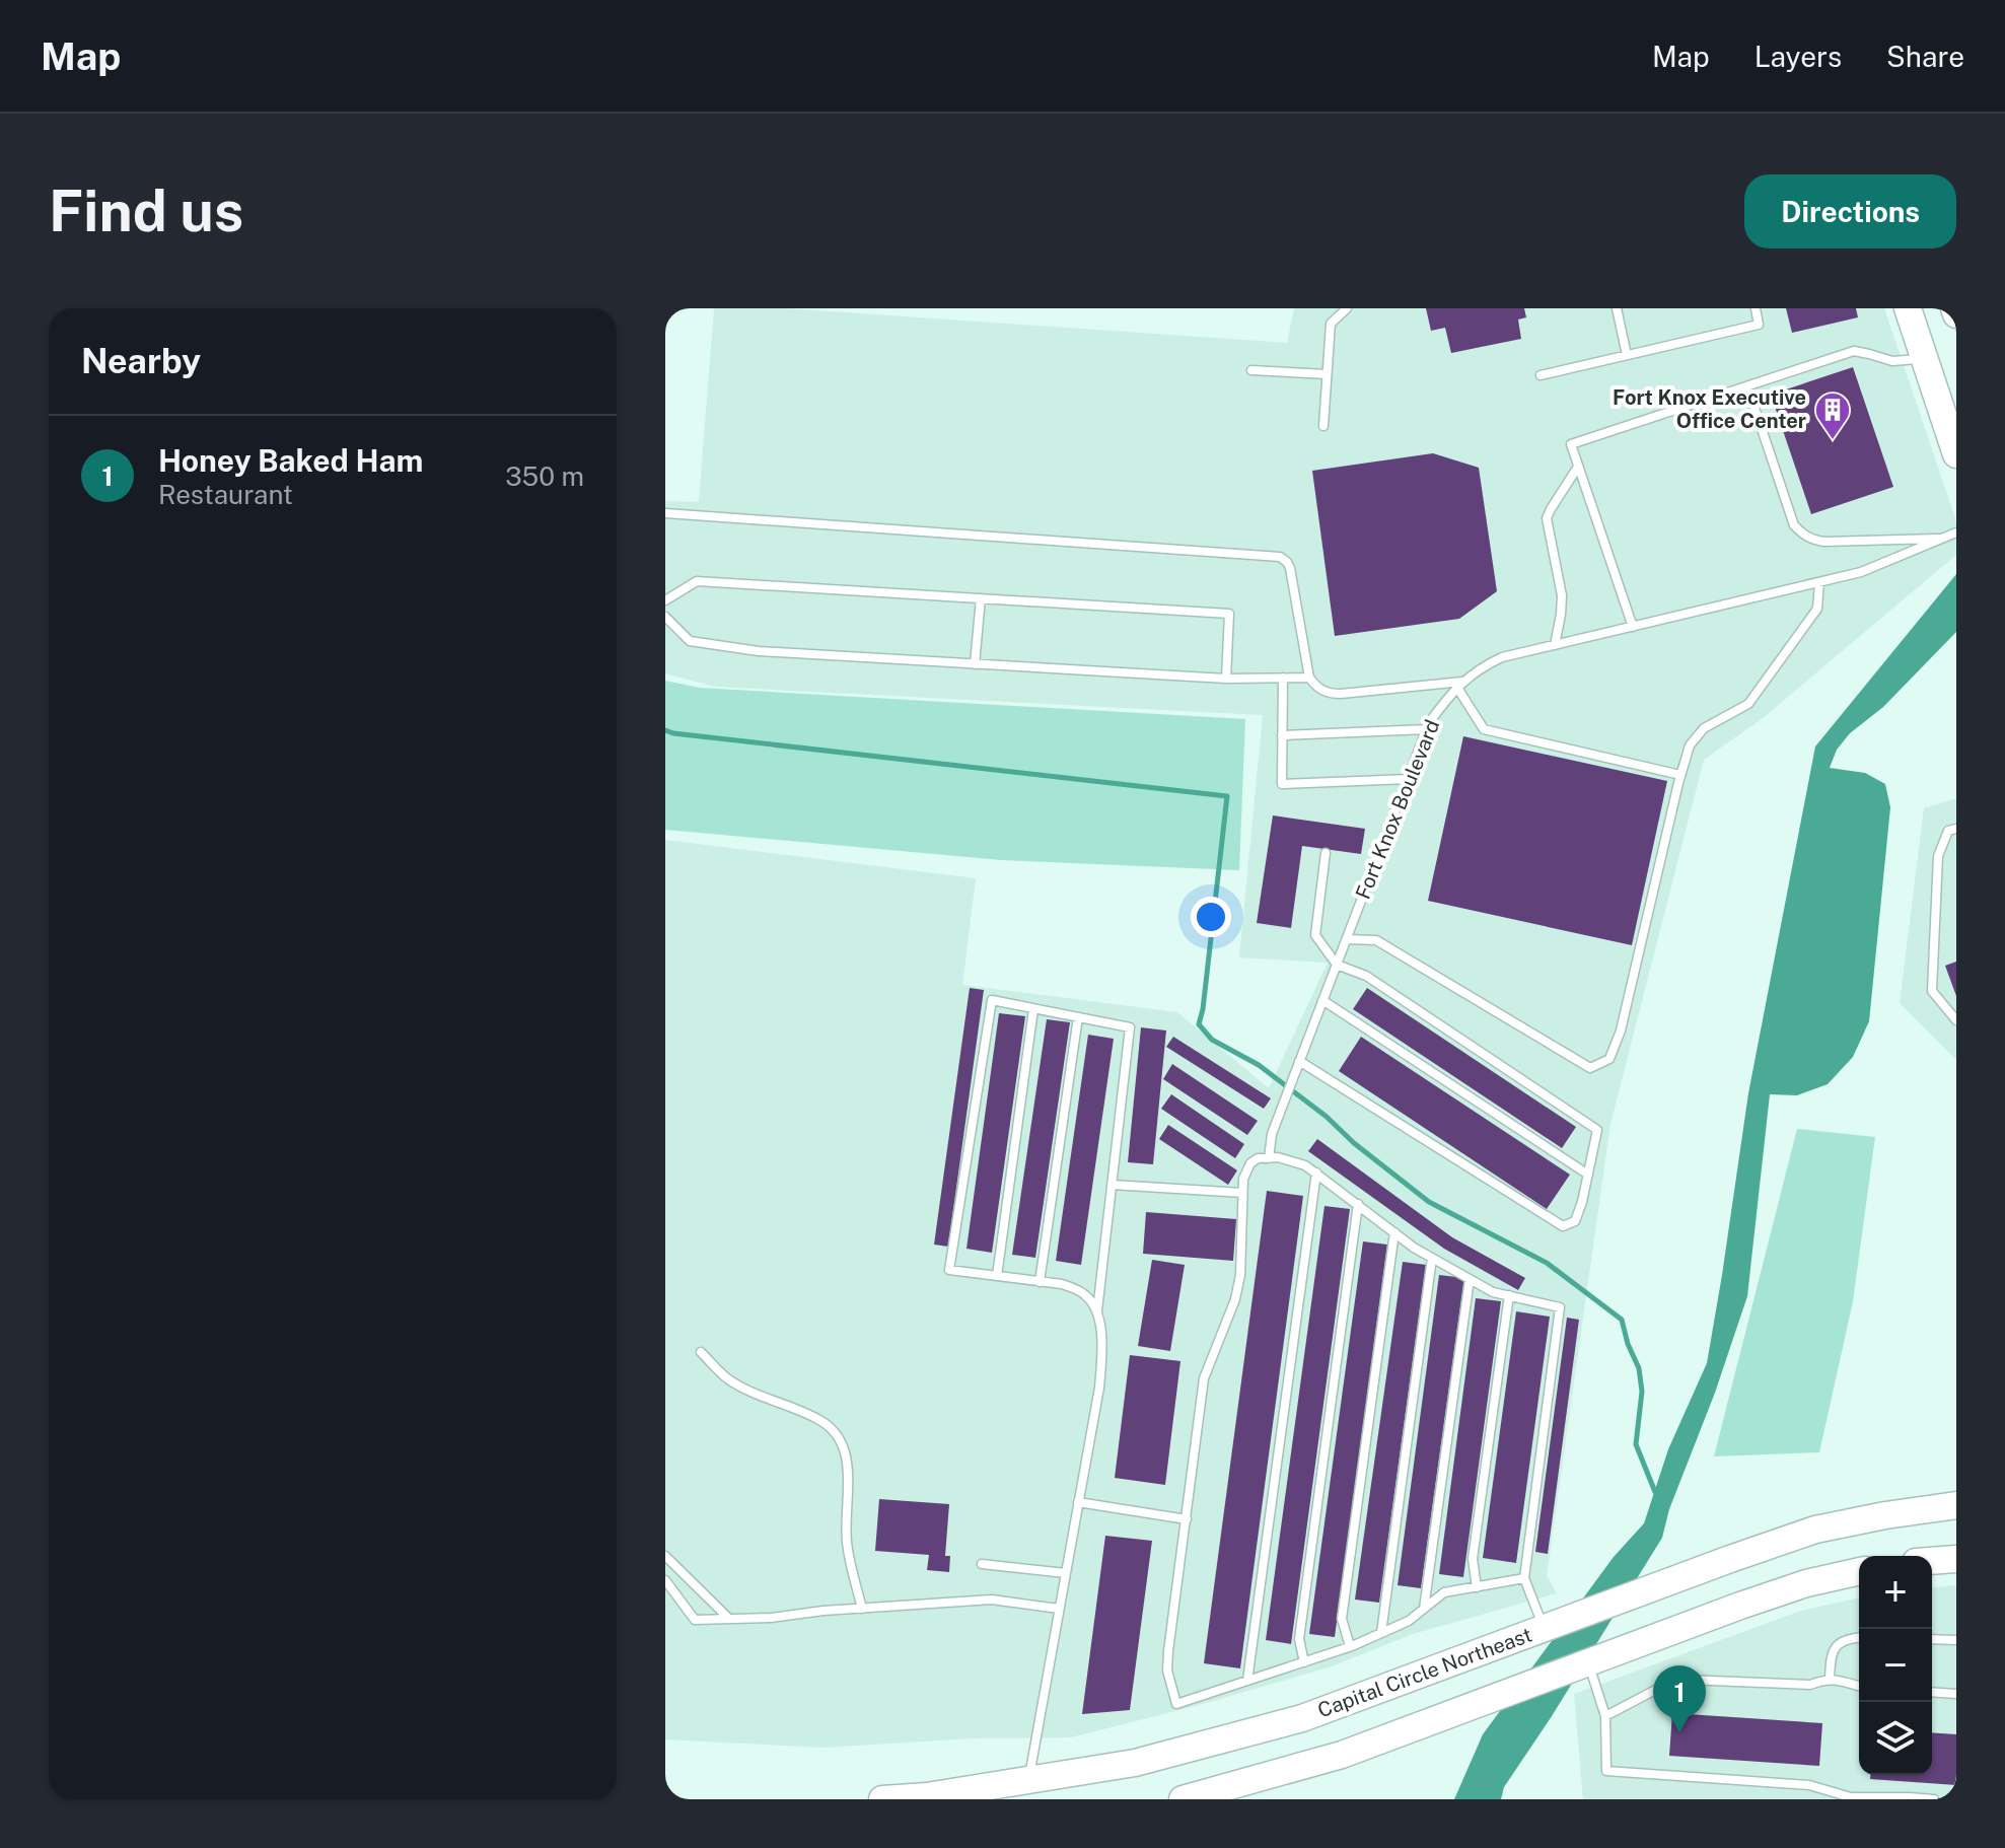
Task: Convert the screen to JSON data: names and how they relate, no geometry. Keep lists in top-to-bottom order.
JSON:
{
  "streets": {
    "main road": ["Capital Circle Northeast"],
    "lane": ["Fort Knox Boulevard"]
  },
  "places": {
    "building": ["Fort Knox Executive Office Center"]
  },
  "page": {
    "header": "Map",
    "nav": ["Map", "Layers", "Share"],
    "buttons": "Directions",
    "title": "Find us",
    "heading": "Nearby",
    "list": [
      {
        "mark": "1",
        "name": "Honey Baked Ham",
        "note": "Restaurant",
        "value": "350 m"
      }
    ],
    "map_buttons": ["+", "−"],
    "pins": "1"
  }
}
